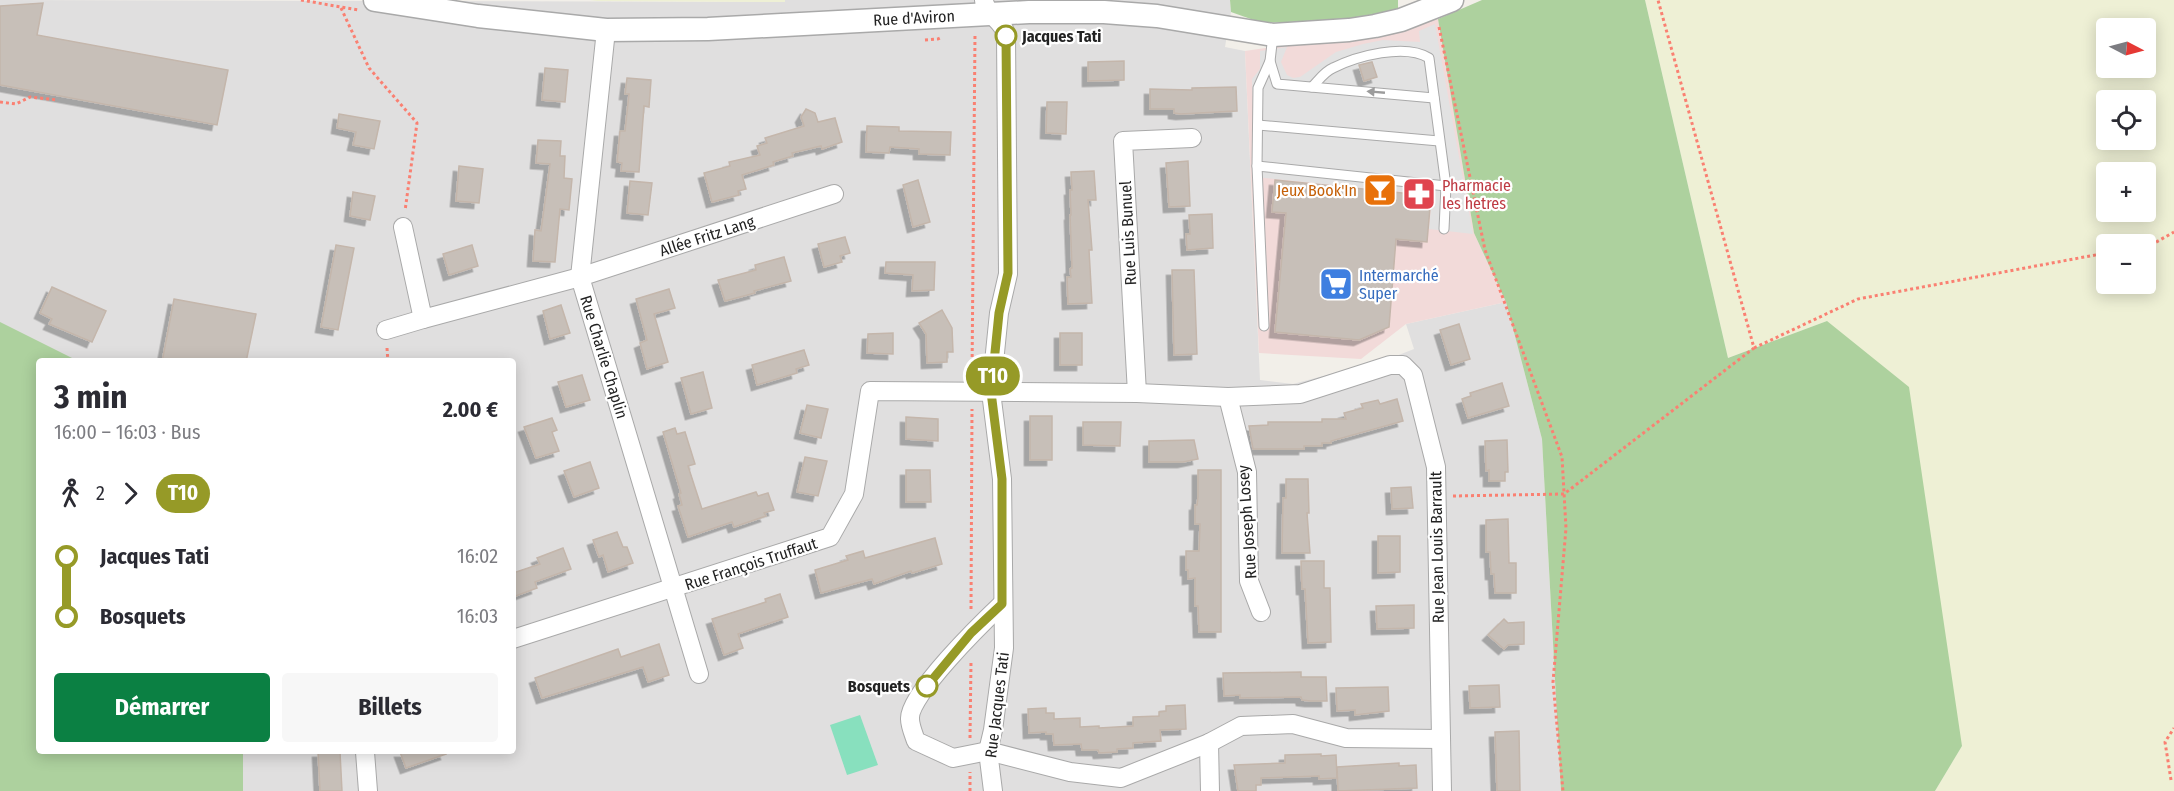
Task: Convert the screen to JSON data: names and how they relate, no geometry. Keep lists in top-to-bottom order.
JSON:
{
  "streets": {
    "street": [
      "Rue d'Aviron",
      "Rue Luis Bunuel",
      "Allée Fritz Lang",
      "Rue Charlie Chaplin",
      "Rue Joseph Losey",
      "Rue Jean Louis Barrault",
      "Rue François Truffaut",
      "Rue Jacques Tati"
    ]
  },
  "crossings": [
    ["Rue d'Aviron", "Rue Charlie Chaplin"],
    ["Rue d'Aviron", "Rue Jacques Tati"],
    ["Rue Luis Bunuel", "Rue Jean Louis Barrault"],
    ["Allée Fritz Lang", "Rue Charlie Chaplin"],
    ["Rue Charlie Chaplin", "Rue François Truffaut"],
    ["Rue Joseph Losey", "Rue Jean Louis Barrault"],
    ["Rue Jean Louis Barrault", "Rue François Truffaut"],
    ["Rue Jean Louis Barrault", "Rue Jacques Tati"],
    ["Rue François Truffaut", "Rue Jacques Tati"]
  ],
  "places": {
    "other": ["Jacques Tati", "Bosquets"],
    "bar": ["Jeux Book'In"],
    "pharmacy": ["Pharmacie les hetres"],
    "supermarket": ["Intermarché Super"]
  },
  "lines": ["bus line T10"],
  "north": "right",
  "page": {
    "on_map": "T10",
    "map_buttons": ["+", "−"],
    "heading": ["3 min", "16:00 – 16:03 · Bus", "2.00 €"],
    "legs": ["2", "T10"],
    "list": [
      {
        "name": "Jacques Tati",
        "value": "16:02"
      },
      {
        "name": "Bosquets",
        "value": "16:03"
      }
    ],
    "buttons": ["Démarrer", "Billets"]
  }
}
